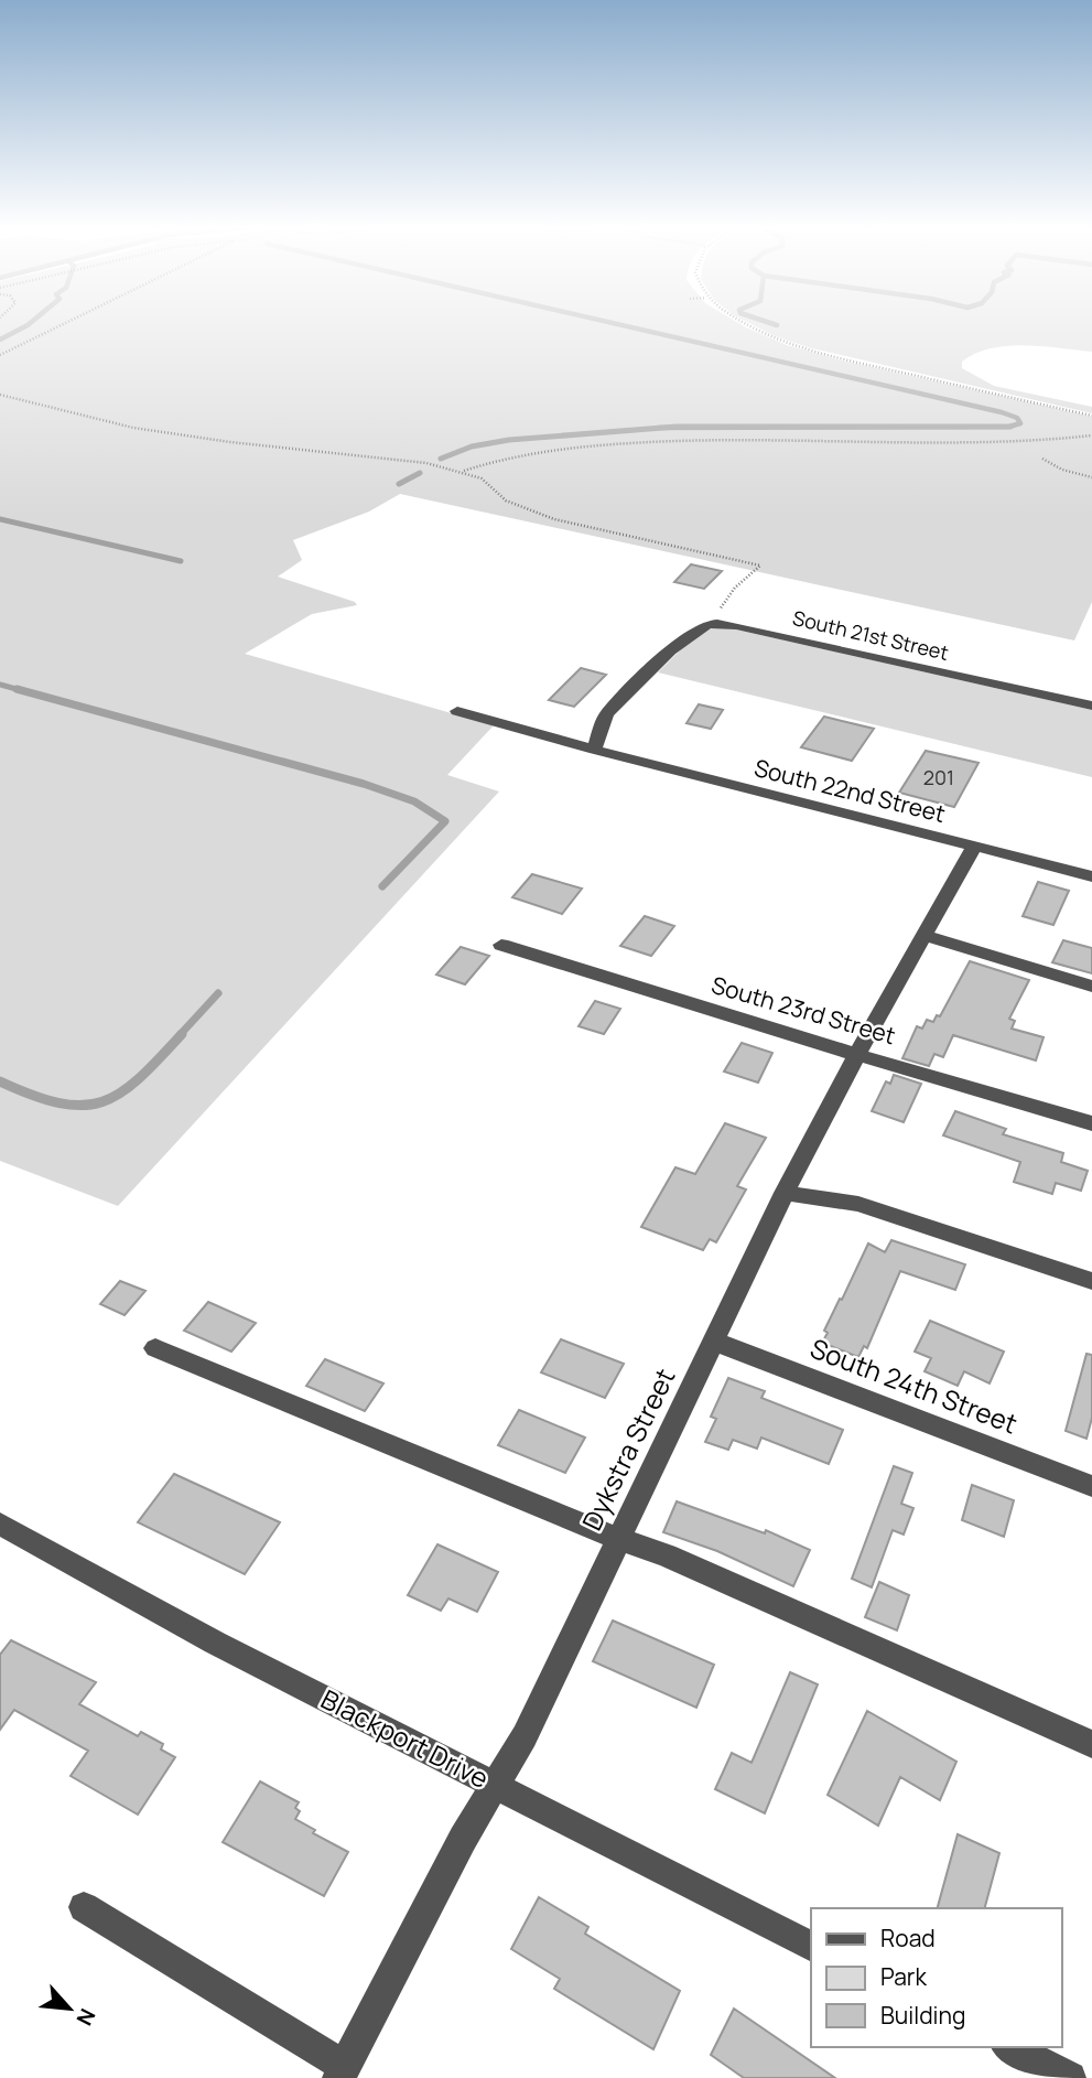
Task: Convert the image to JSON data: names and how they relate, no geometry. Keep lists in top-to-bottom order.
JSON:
{
  "streets": {
    "street": [
      "South 21st Street",
      "South 22nd Street",
      "South 23rd Street",
      "South 24th Street",
      "Dykstra Street",
      "Blackport Drive"
    ]
  },
  "crossings": [
    ["South 22nd Street", "Dykstra Street"],
    ["South 23rd Street", "Dykstra Street"],
    ["South 24th Street", "Dykstra Street"],
    ["Dykstra Street", "Blackport Drive"]
  ],
  "house_numbers": ["201"],
  "legend": ["Road", "Park", "Building"],
  "north": "bottom right"
}
